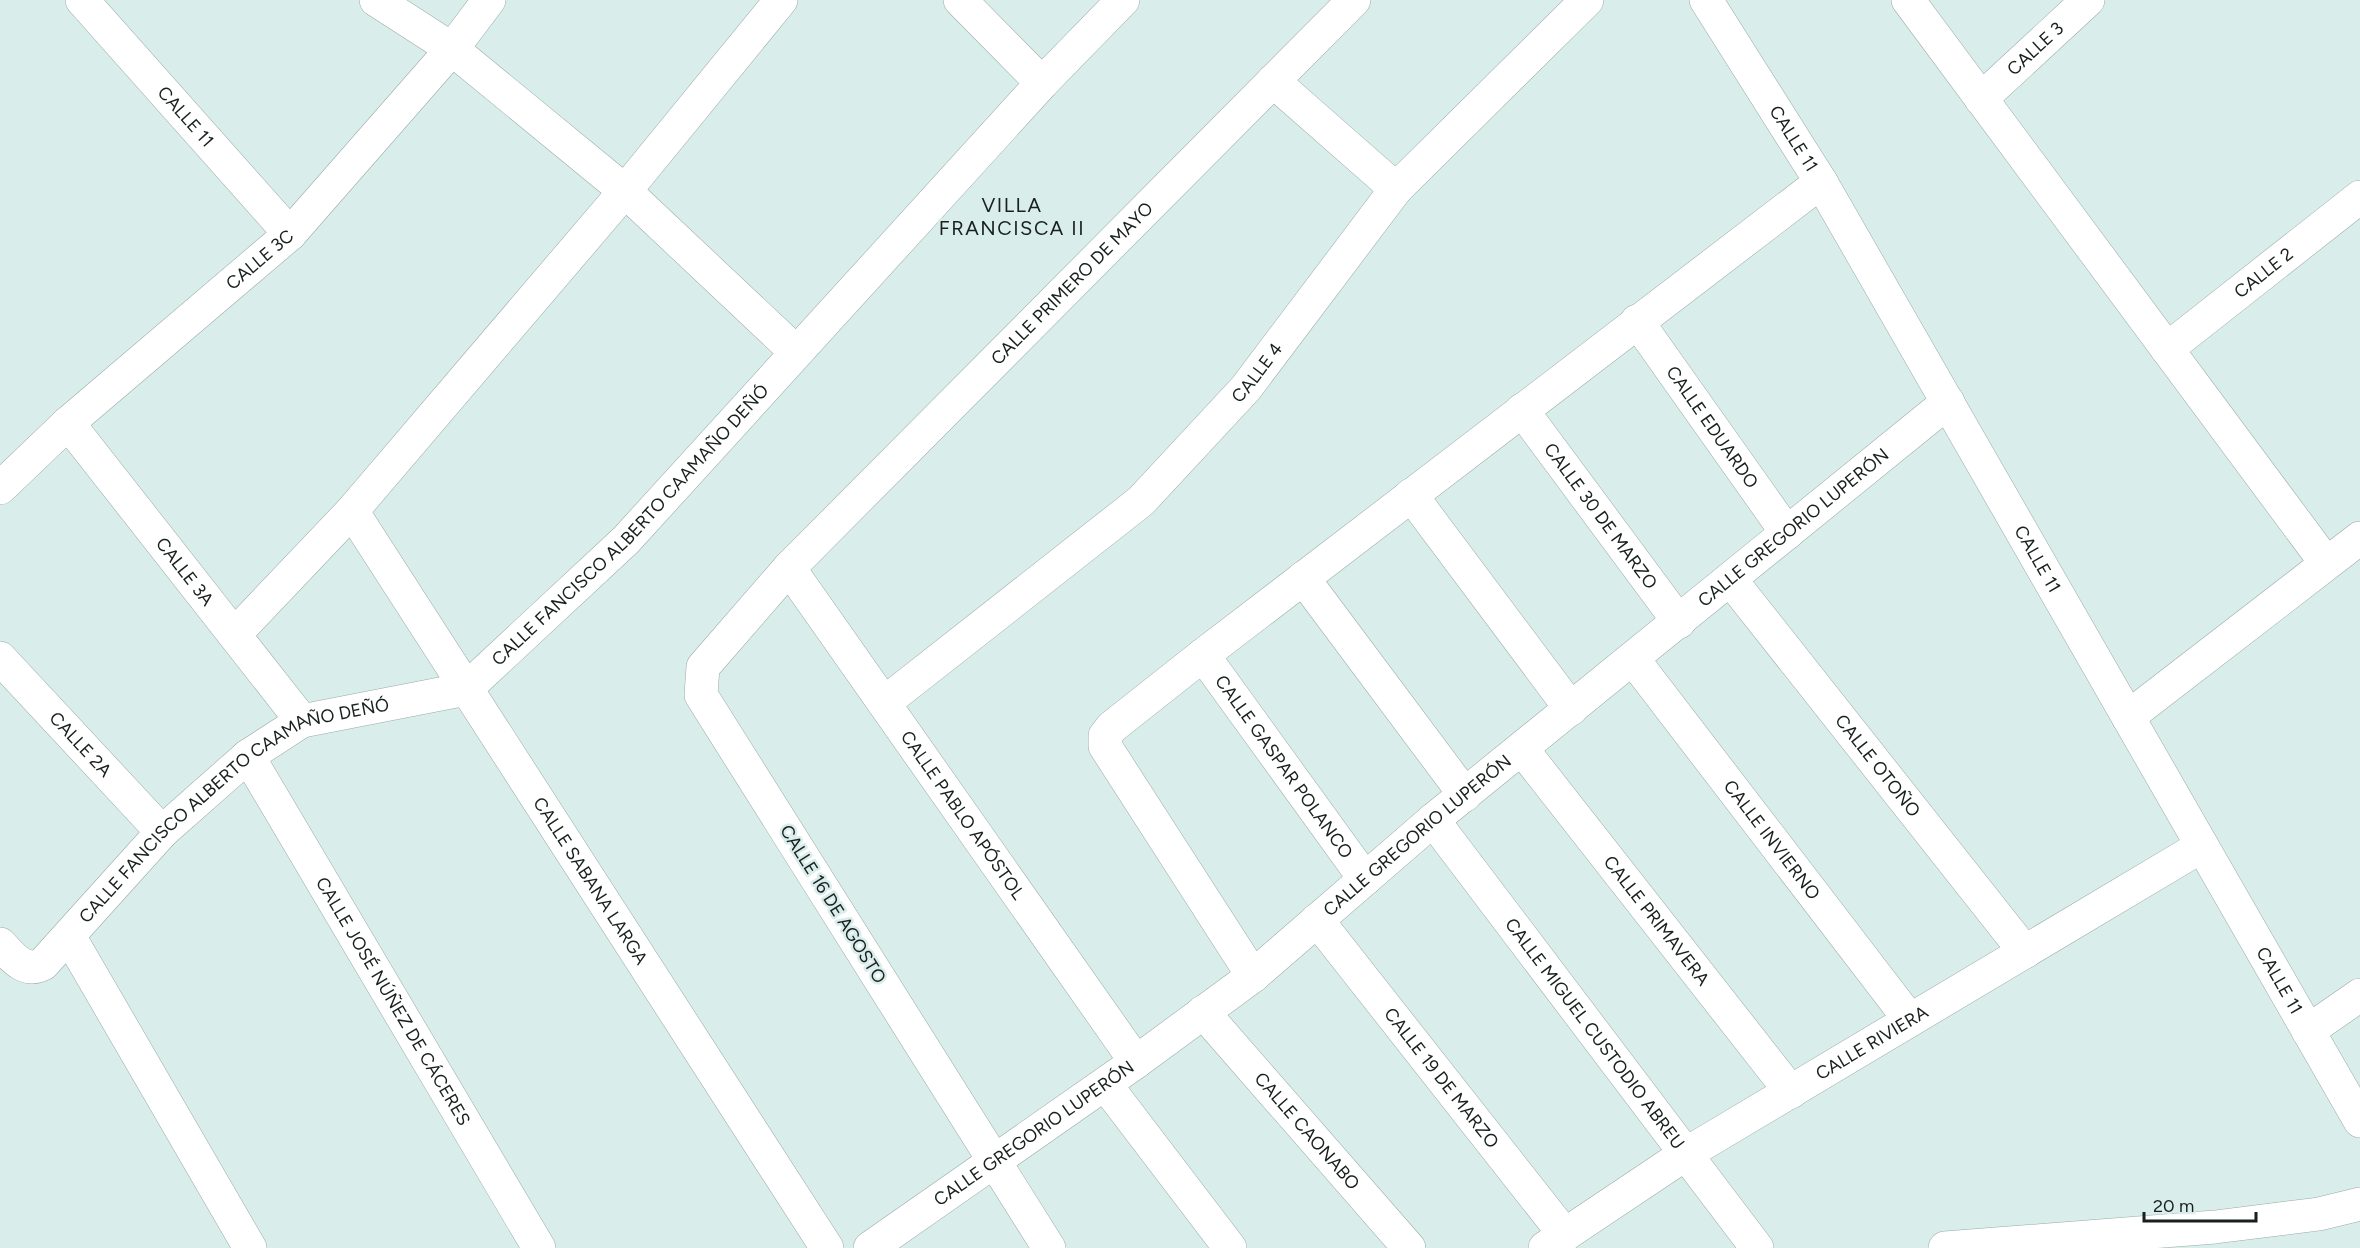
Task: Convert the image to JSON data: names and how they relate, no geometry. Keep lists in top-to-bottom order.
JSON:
{
  "streets": {
    "street": [
      "CALLE 3",
      "CALLE 11",
      "CALLE 3C",
      "CALLE 2",
      "CALLE PRIMERO DE MAYO",
      "CALLE 4",
      "CALLE EDUARDO",
      "CALLE 30 DE MARZO",
      "CALLE FANCISCO ALBERTO CAAMAÑO DEÑÓ",
      "CALLE GREGORIO LUPERÓN",
      "CALLE 3A",
      "CALLE 2A",
      "CALLE OTOÑO",
      "CALLE GASPAR POLANCO",
      "CALLE PABLO APÓSTOL",
      "CALLE INVIERNO",
      "CALLE SABANA LARGA",
      "CALLE 16 DE AGOSTO",
      "CALLE PRIMAVERA",
      "CALLE JOSÉ NÚÑEZ DE CÁCERES",
      "CALLE MIGUEL CUSTODIO ABREU",
      "CALLE RIVIERA",
      "CALLE 19 DE MARZO",
      "CALLE CAONABO"
    ]
  },
  "crossings": [
    ["CALLE 11", "CALLE 3C"],
    ["CALLE 11", "CALLE GREGORIO LUPERÓN"],
    ["CALLE 11", "CALLE RIVIERA"],
    ["CALLE 3C", "CALLE 3A"],
    ["CALLE PRIMERO DE MAYO", "CALLE PABLO APÓSTOL"],
    ["CALLE PRIMERO DE MAYO", "CALLE 16 DE AGOSTO"],
    ["CALLE 4", "CALLE PABLO APÓSTOL"],
    ["CALLE EDUARDO", "CALLE GREGORIO LUPERÓN"],
    ["CALLE 30 DE MARZO", "CALLE GREGORIO LUPERÓN"],
    ["CALLE FANCISCO ALBERTO CAAMAÑO DEÑÓ", "CALLE 3A"],
    ["CALLE FANCISCO ALBERTO CAAMAÑO DEÑÓ", "CALLE 2A"],
    ["CALLE FANCISCO ALBERTO CAAMAÑO DEÑÓ", "CALLE SABANA LARGA"],
    ["CALLE FANCISCO ALBERTO CAAMAÑO DEÑÓ", "CALLE JOSÉ NÚÑEZ DE CÁCERES"],
    ["CALLE GREGORIO LUPERÓN", "CALLE OTOÑO"],
    ["CALLE GREGORIO LUPERÓN", "CALLE GASPAR POLANCO"],
    ["CALLE GREGORIO LUPERÓN", "CALLE PABLO APÓSTOL"],
    ["CALLE GREGORIO LUPERÓN", "CALLE INVIERNO"],
    ["CALLE GREGORIO LUPERÓN", "CALLE 16 DE AGOSTO"],
    ["CALLE GREGORIO LUPERÓN", "CALLE PRIMAVERA"],
    ["CALLE GREGORIO LUPERÓN", "CALLE MIGUEL CUSTODIO ABREU"],
    ["CALLE GREGORIO LUPERÓN", "CALLE 19 DE MARZO"],
    ["CALLE GREGORIO LUPERÓN", "CALLE CAONABO"],
    ["CALLE OTOÑO", "CALLE RIVIERA"],
    ["CALLE PABLO APÓSTOL", "CALLE 16 DE AGOSTO"],
    ["CALLE INVIERNO", "CALLE RIVIERA"],
    ["CALLE PRIMAVERA", "CALLE RIVIERA"],
    ["CALLE MIGUEL CUSTODIO ABREU", "CALLE RIVIERA"],
    ["CALLE RIVIERA", "CALLE 19 DE MARZO"]
  ],
  "districts": ["VILLA FRANCISCA II"],
  "scale_bar": "20 m"
}
